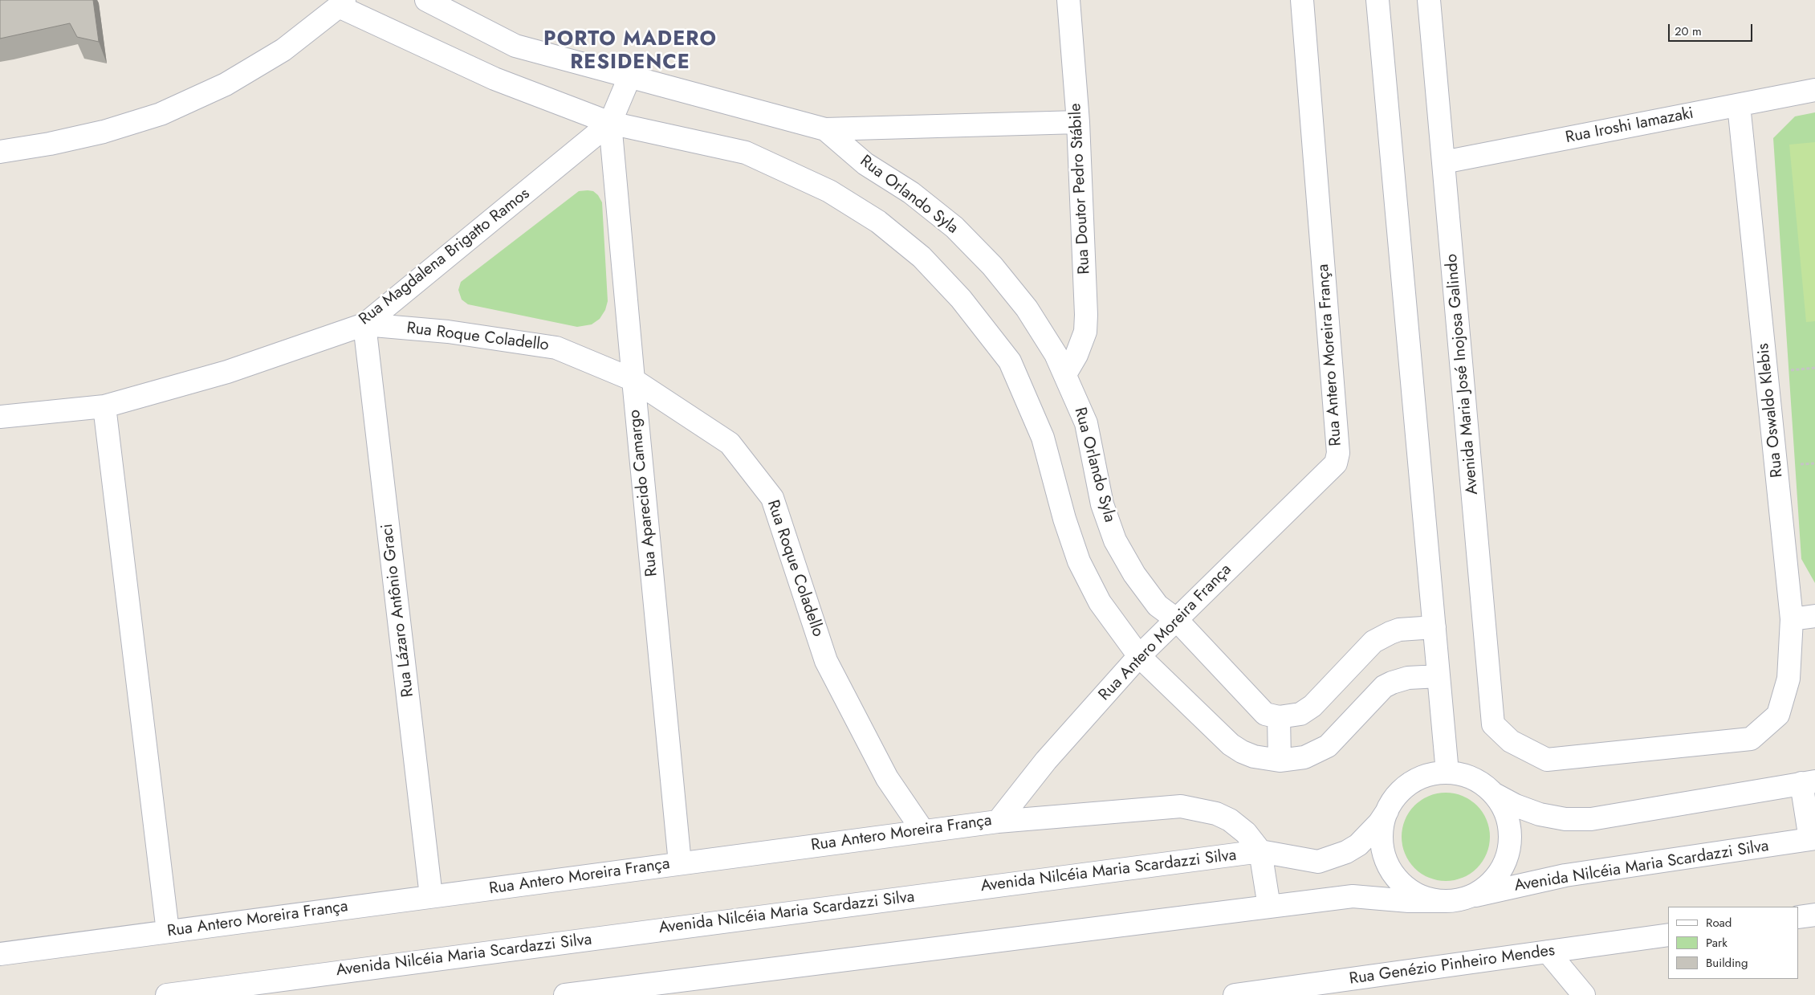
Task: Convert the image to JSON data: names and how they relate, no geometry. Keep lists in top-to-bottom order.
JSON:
{
  "streets": {
    "street": [
      "Rua Iroshi Iamazaki",
      "Rua Doutor Pedro Stábile",
      "Rua Orlando Syla",
      "Rua Magdalena Brigatto Ramos",
      "Rua Roque Coladello",
      "Rua Antero Moreira França",
      "Avenida Maria José Inojosa Galindo",
      "Rua Oswaldo Klebis",
      "Rua Aparecido Camargo",
      "Rua Lázaro Antônio Graci",
      "Avenida Nilcéia Maria Scardazzi Silva",
      "Rua Genézio Pinheiro Mendes"
    ]
  },
  "crossings": [
    ["Rua Iroshi Iamazaki", "Avenida Maria José Inojosa Galindo"],
    ["Rua Iroshi Iamazaki", "Rua Oswaldo Klebis"],
    ["Rua Doutor Pedro Stábile", "Rua Orlando Syla"],
    ["Rua Orlando Syla", "Rua Magdalena Brigatto Ramos"],
    ["Rua Orlando Syla", "Rua Antero Moreira França"],
    ["Rua Magdalena Brigatto Ramos", "Rua Roque Coladello"],
    ["Rua Magdalena Brigatto Ramos", "Rua Aparecido Camargo"],
    ["Rua Magdalena Brigatto Ramos", "Rua Lázaro Antônio Graci"],
    ["Rua Roque Coladello", "Rua Antero Moreira França"],
    ["Rua Roque Coladello", "Rua Aparecido Camargo"],
    ["Rua Roque Coladello", "Rua Lázaro Antônio Graci"],
    ["Rua Antero Moreira França", "Rua Aparecido Camargo"],
    ["Rua Antero Moreira França", "Rua Lázaro Antônio Graci"],
    ["Avenida Maria José Inojosa Galindo", "Rua Oswaldo Klebis"]
  ],
  "districts": ["PORTO MADERO RESIDENCE"],
  "legend": ["Road", "Park", "Building"],
  "scale_bar": "20 m"
}
